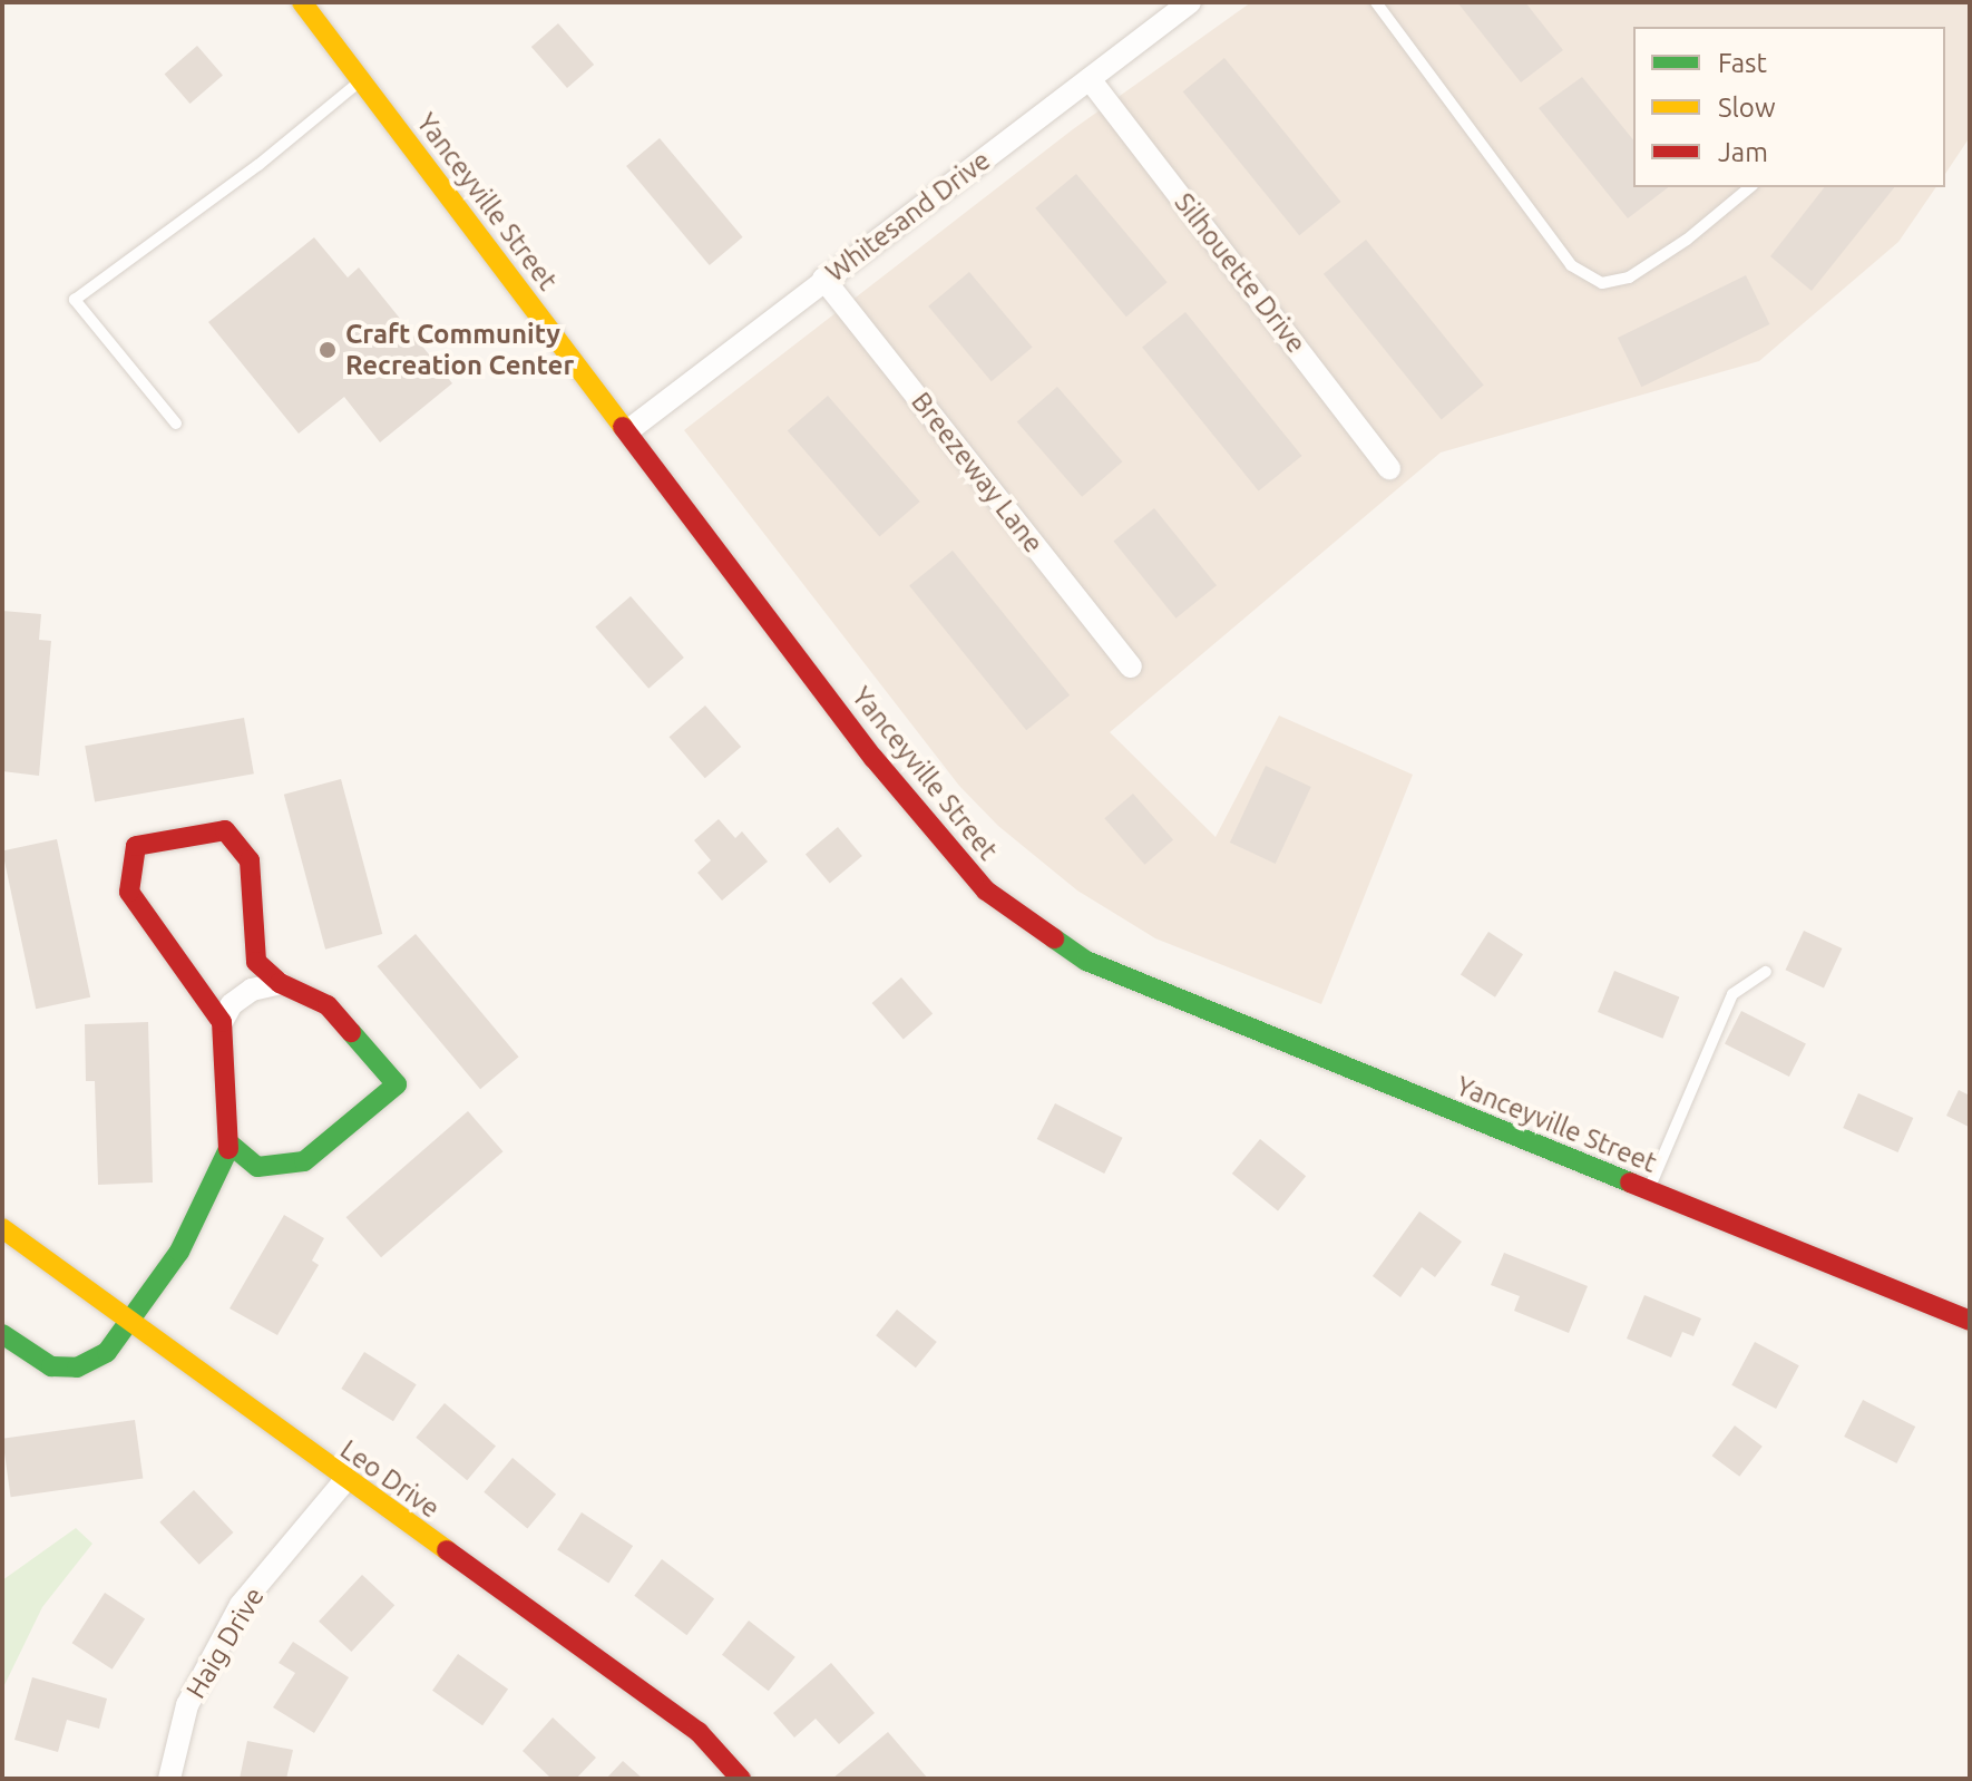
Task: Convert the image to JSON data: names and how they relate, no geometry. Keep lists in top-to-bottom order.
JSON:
{
  "streets": {
    "street": [
      "Yanceyville Street",
      "Whitesand Drive",
      "Silhouette Drive",
      "Breezeway Lane",
      "Leo Drive",
      "Haig Drive"
    ]
  },
  "crossings": [
    ["Yanceyville Street", "Whitesand Drive"],
    ["Whitesand Drive", "Silhouette Drive"],
    ["Whitesand Drive", "Breezeway Lane"],
    ["Leo Drive", "Haig Drive"]
  ],
  "places": ["Craft Community Recreation Center"],
  "legend": ["Fast", "Slow", "Jam"]
}
